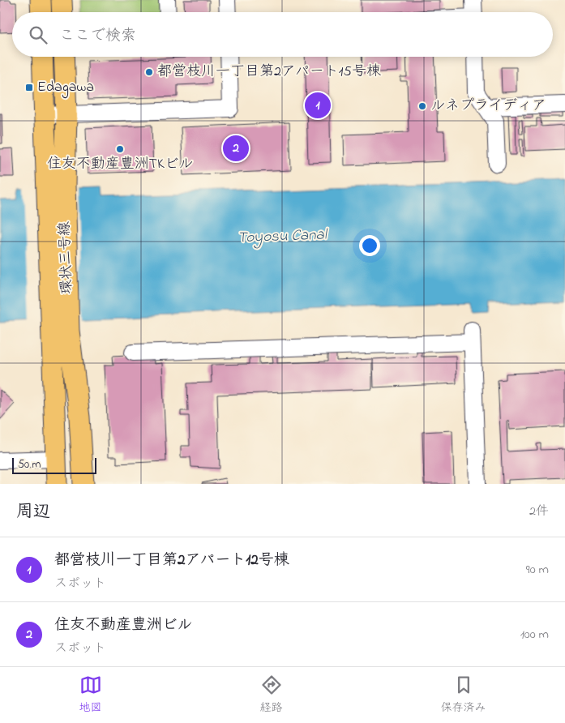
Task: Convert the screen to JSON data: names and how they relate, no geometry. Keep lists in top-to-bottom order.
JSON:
{
  "streets": {
    "main road": ["環状三号線"]
  },
  "water": ["Toyosu Canal"],
  "places": {
    "other": ["都営枝川一丁目第2アパート15号棟", "ルネプライディア", "住友不動産豊洲TKビル"],
    "transit": ["Edagawa"]
  },
  "scale_bar": "50 m",
  "page": {
    "search": "ここで検索",
    "pins": ["1", "2"],
    "scale": "50 m",
    "heading": ["周辺", "2件"],
    "list": [
      {
        "mark": "1",
        "name": "都営枝川一丁目第2アパート12号棟",
        "note": "スポット",
        "value": "90 m"
      },
      {
        "mark": "2",
        "name": "住友不動産豊洲ビル",
        "note": "スポット",
        "value": "100 m"
      }
    ],
    "nav": ["地図", "経路", "保存済み"]
  }
}
